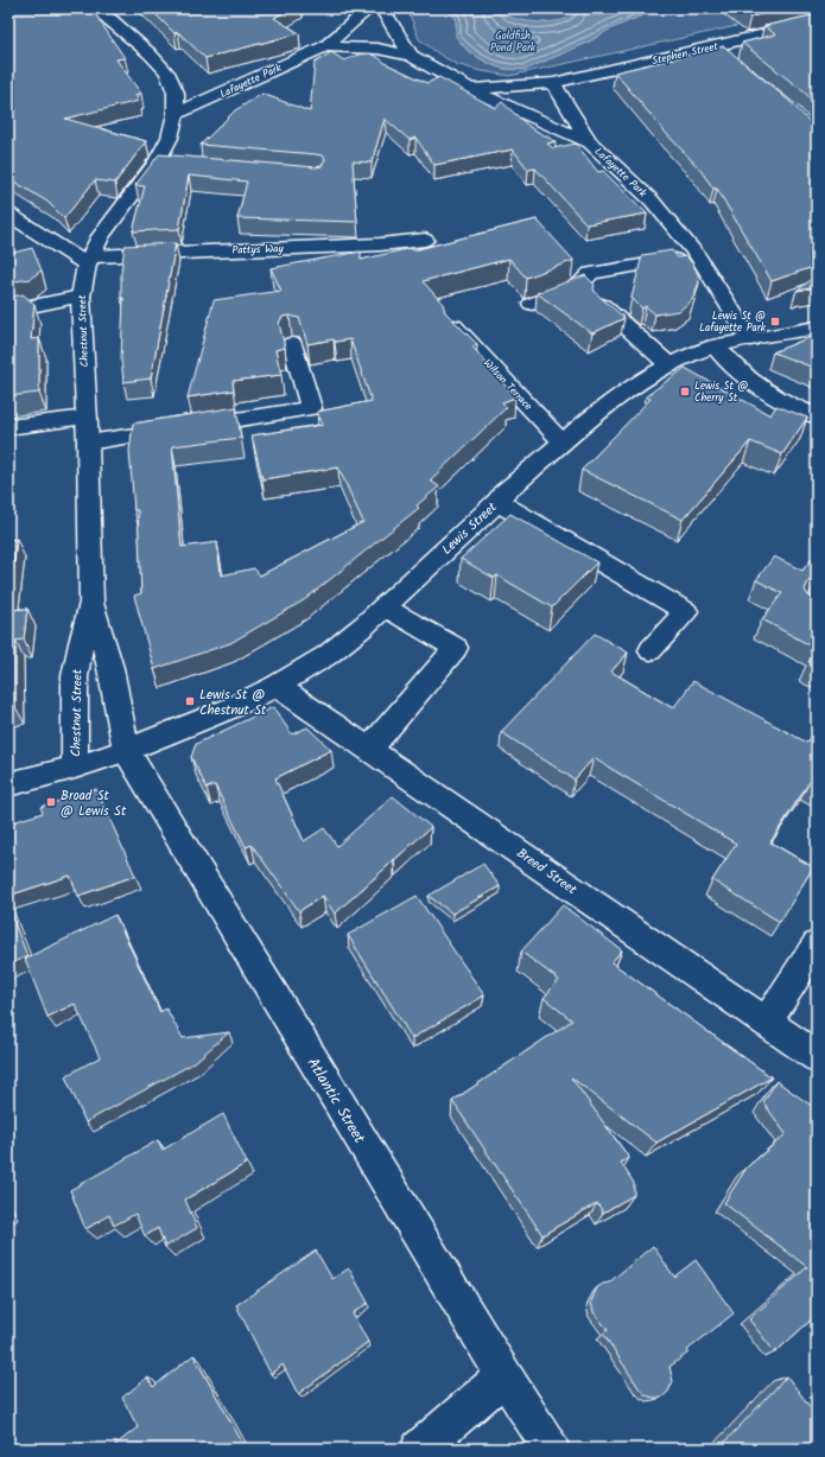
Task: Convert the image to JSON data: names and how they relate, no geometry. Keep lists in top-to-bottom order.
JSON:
{
  "streets": {
    "street": [
      "Stephen Street",
      "Lafayette Park",
      "Pattys Way",
      "Chestnut Street",
      "Wilson Terrace",
      "Lewis Street",
      "Breed Street",
      "Atlantic Street"
    ]
  },
  "crossings": [
    ["Stephen Street", "Lafayette Park"],
    ["Lafayette Park", "Chestnut Street"],
    ["Lafayette Park", "Lewis Street"],
    ["Pattys Way", "Chestnut Street"],
    ["Chestnut Street", "Lewis Street"],
    ["Chestnut Street", "Atlantic Street"],
    ["Wilson Terrace", "Lewis Street"],
    ["Lewis Street", "Breed Street"],
    ["Lewis Street", "Atlantic Street"]
  ],
  "parks": ["Goldfish Pond Park"],
  "places": {
    "transit": [
      "Lewis St @ Lafayette Park",
      "Lewis St @ Cherry St",
      "Lewis St @ Chestnut St",
      "Broad St @ Lewis St"
    ]
  }
}
